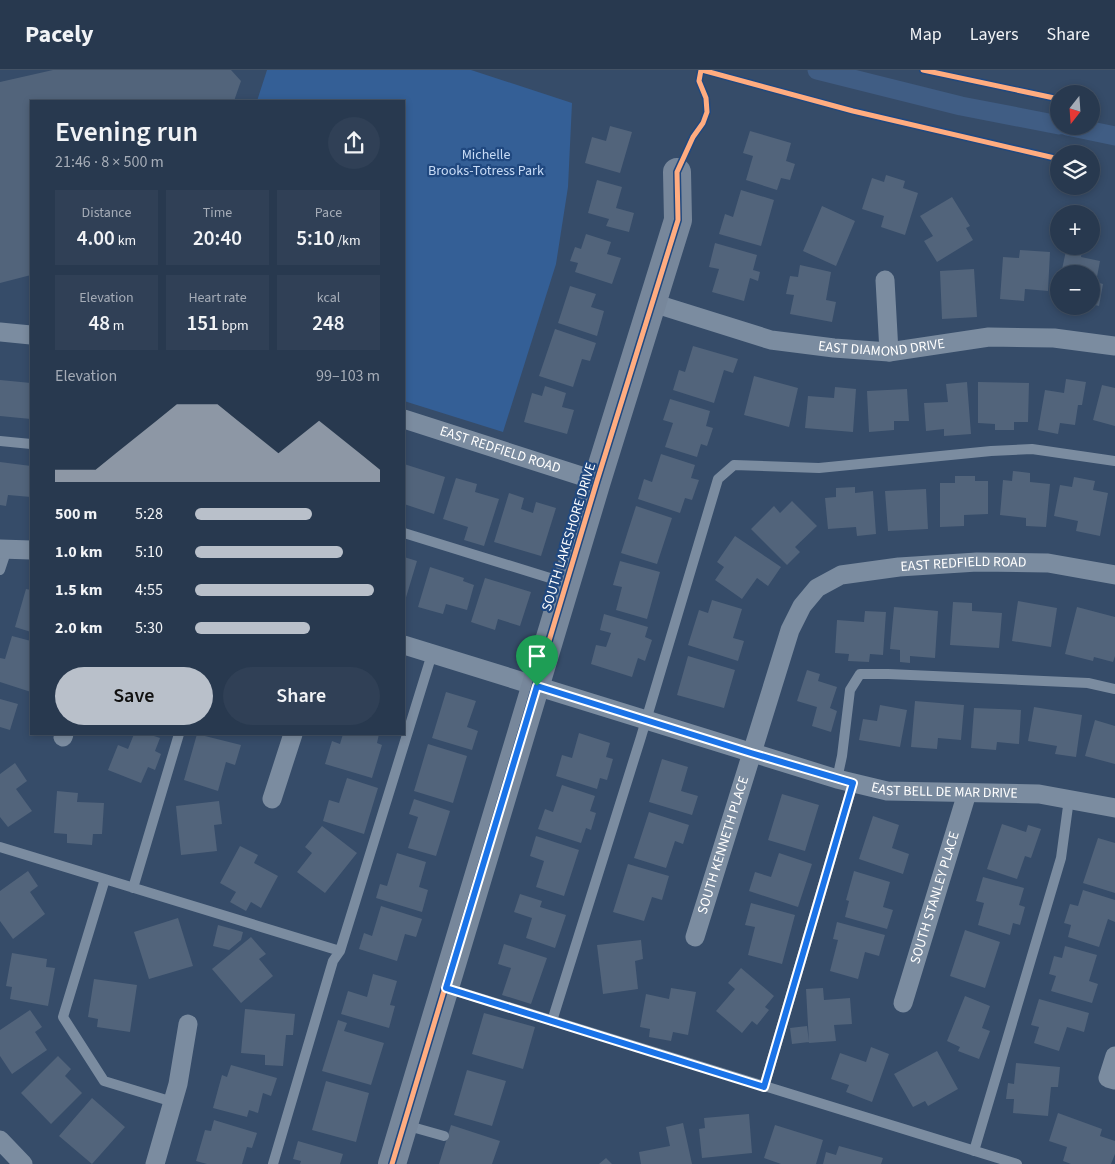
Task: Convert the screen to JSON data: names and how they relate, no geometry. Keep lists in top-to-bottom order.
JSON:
{
  "streets": {
    "street": [
      "EAST DIAMOND DRIVE",
      "EAST REDFIELD ROAD",
      "SOUTH LAKESHORE DRIVE",
      "EAST BELL DE MAR DRIVE",
      "SOUTH KENNETH PLACE",
      "SOUTH STANLEY PLACE"
    ]
  },
  "crossings": [
    ["EAST DIAMOND DRIVE", "SOUTH LAKESHORE DRIVE"],
    ["EAST REDFIELD ROAD", "SOUTH LAKESHORE DRIVE"],
    ["EAST REDFIELD ROAD", "SOUTH KENNETH PLACE"],
    ["SOUTH LAKESHORE DRIVE", "EAST BELL DE MAR DRIVE"],
    ["EAST BELL DE MAR DRIVE", "SOUTH KENNETH PLACE"],
    ["EAST BELL DE MAR DRIVE", "SOUTH STANLEY PLACE"]
  ],
  "parks": ["Michelle Brooks-Totress Park"],
  "north": "bottom",
  "page": {
    "header": "Pacely",
    "nav": ["Map", "Layers", "Share"],
    "map_buttons": ["+", "−"],
    "heading": ["Evening run", "21:46 · 8 × 500 m"],
    "stats": [
      ["Distance", "4.00 km"],
      ["Time", "20:40"],
      ["Pace", "5:10 /km"],
      ["Elevation", "48 m"],
      ["Heart rate", "151 bpm"],
      ["kcal", "248"]
    ],
    "chart": ["Elevation", "99–103 m"],
    "list": [
      {
        "name": "500 m",
        "note": "5:28"
      },
      {
        "name": "1.0 km",
        "note": "5:10"
      },
      {
        "name": "1.5 km",
        "note": "4:55"
      },
      {
        "name": "2.0 km",
        "note": "5:30"
      }
    ],
    "buttons": ["Save", "Share"]
  }
}
